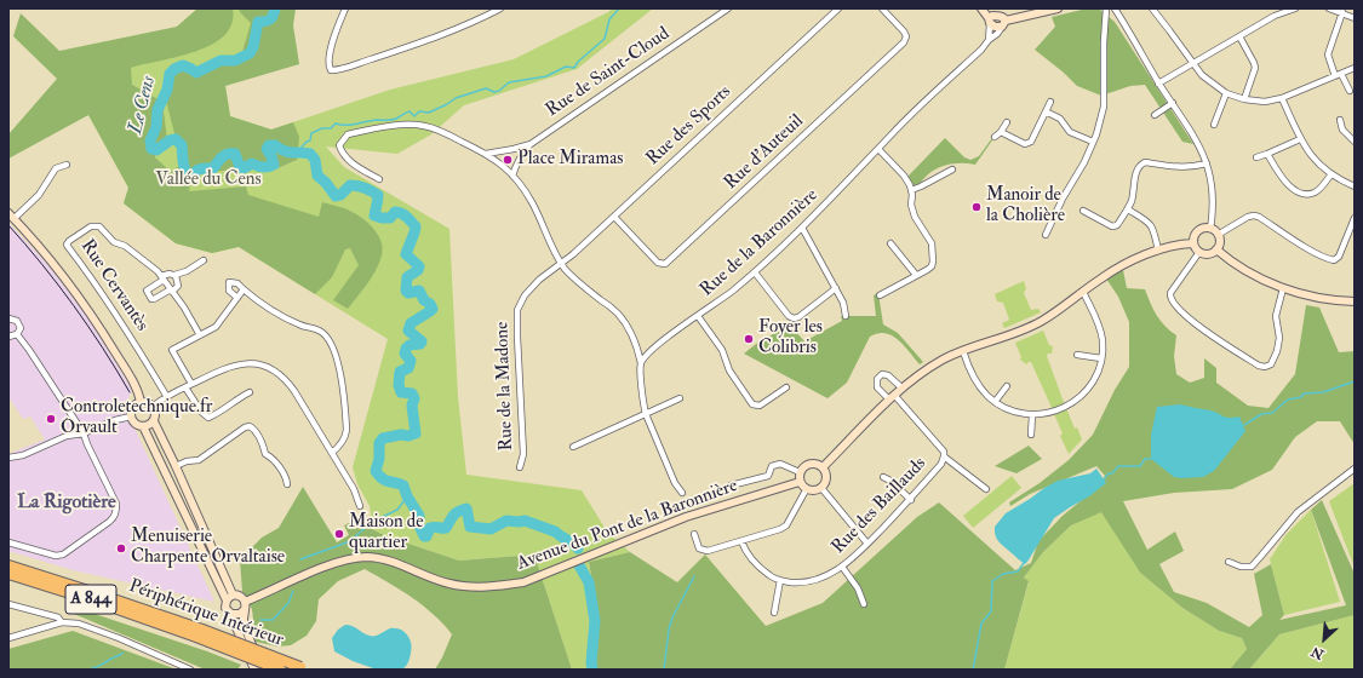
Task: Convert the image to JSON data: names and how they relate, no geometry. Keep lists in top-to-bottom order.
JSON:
{
  "streets": {
    "highway": ["A 844", "Périphérique Intérieur"],
    "street": [
      "Rue de Saint-Cloud",
      "Rue des Sports",
      "Rue d'Auteuil",
      "Rue de la Baronnière",
      "Rue Cervantès",
      "Rue de la Madone",
      "Rue des Baillauds",
      "Avenue du Pont de la Baronnière"
    ]
  },
  "crossings": [
    ["Rue des Sports", "Rue d'Auteuil"],
    ["Rue des Sports", "Rue de la Madone"],
    ["A 844", "Périphérique Intérieur"]
  ],
  "districts": ["La Rigotière"],
  "water": ["Le Cens"],
  "parks": ["Vallée du Cens"],
  "places": [
    "Place Miramas",
    "Manoir de la Cholière",
    "Foyer les Colibris",
    "Controletechnique.fr Orvault",
    "Maison de quartier",
    "Menuiserie Charpente Orvaltaise"
  ],
  "north": "bottom left"
}
